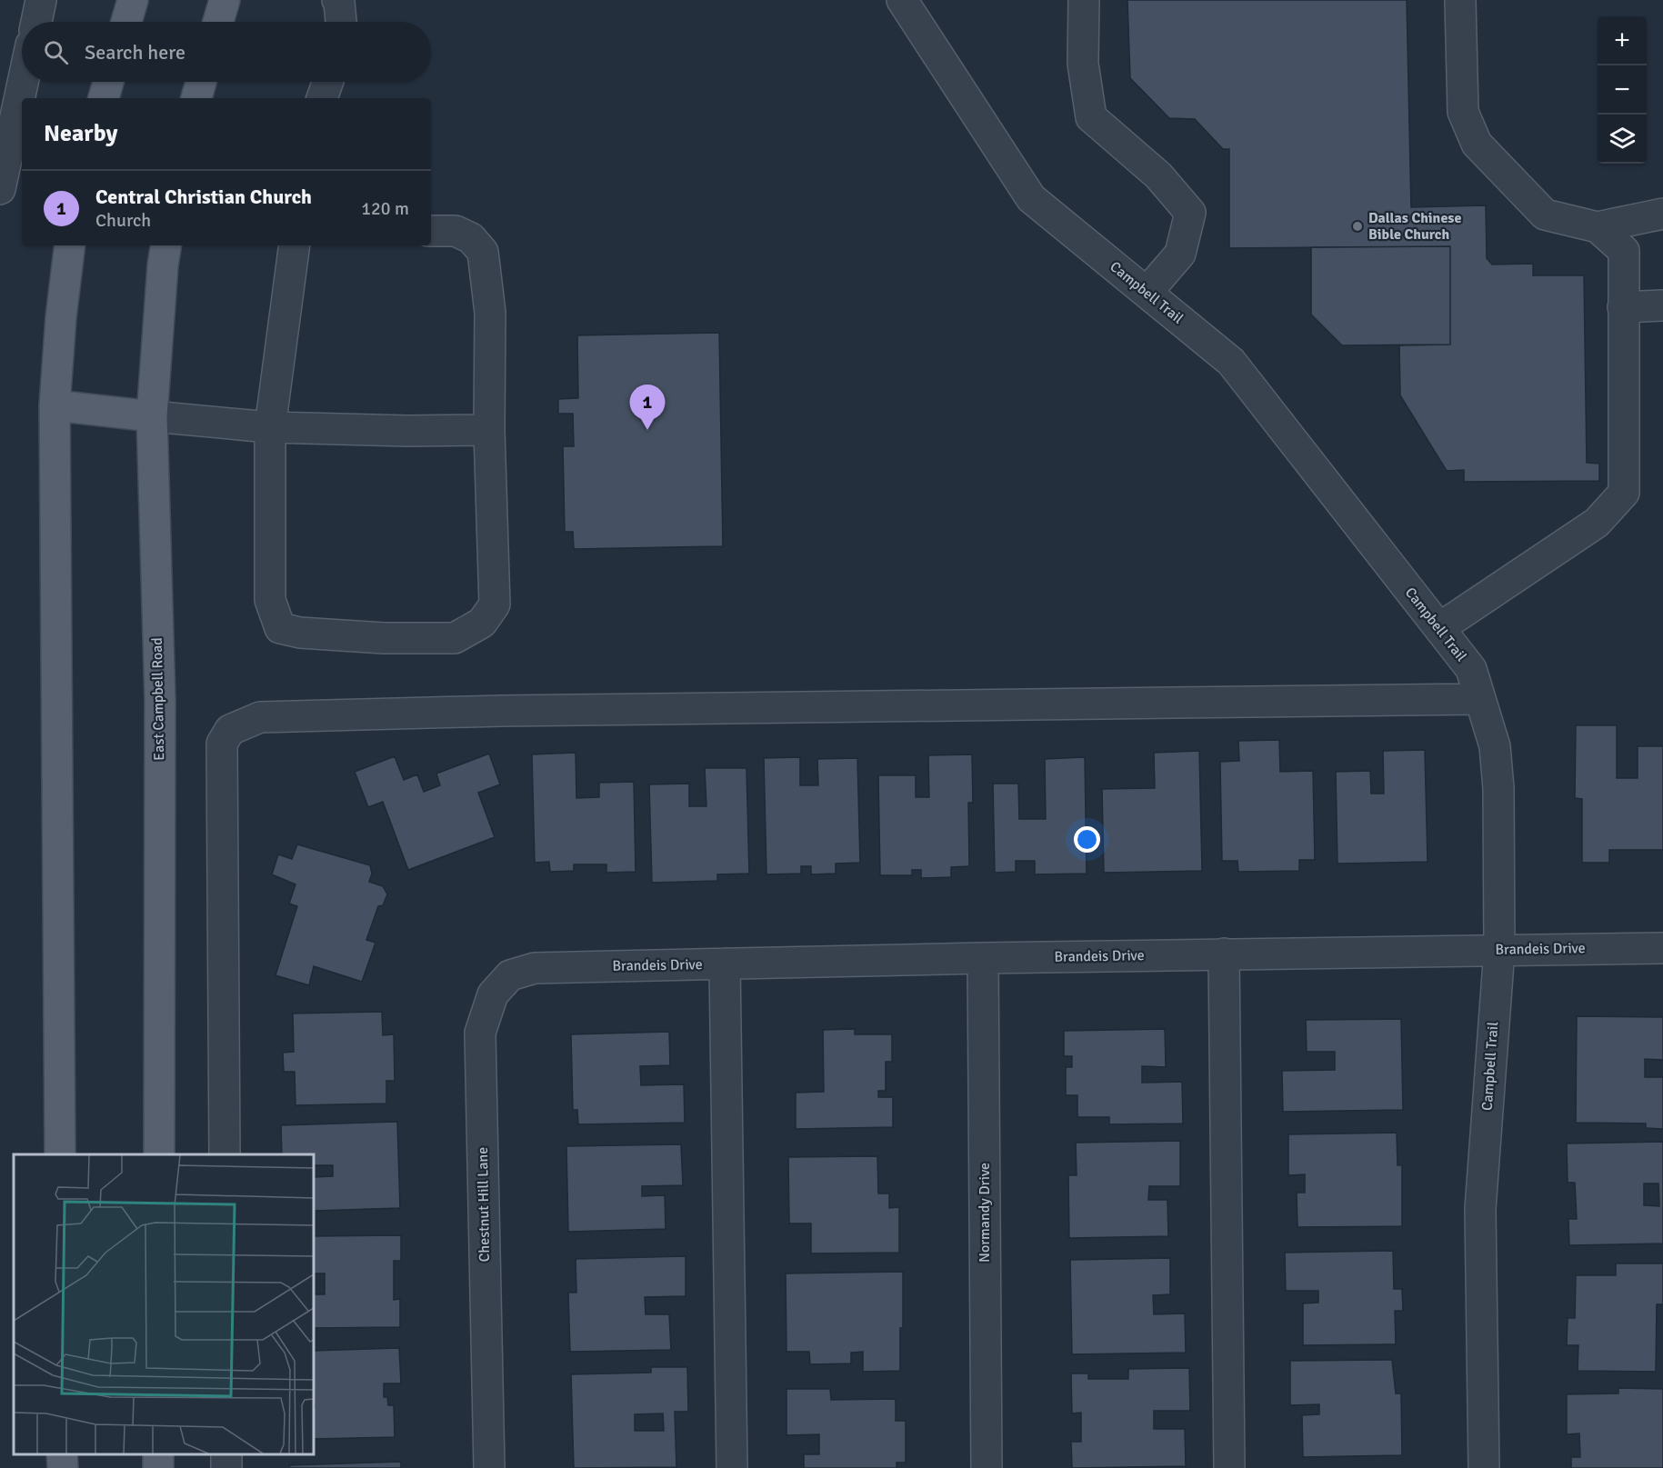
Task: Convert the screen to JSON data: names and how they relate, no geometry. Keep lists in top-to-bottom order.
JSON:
{
  "streets": {
    "main road": ["East Campbell Road"],
    "street": [
      "Campbell Trail",
      "Brandeis Drive",
      "Chestnut Hill Lane",
      "Normandy Drive"
    ]
  },
  "crossings": [
    ["Campbell Trail", "Brandeis Drive"],
    ["Brandeis Drive", "Chestnut Hill Lane"],
    ["Brandeis Drive", "Normandy Drive"]
  ],
  "places": ["Dallas Chinese Bible Church"],
  "page": {
    "map_buttons": ["+", "−"],
    "search": "Search here",
    "heading": "Nearby",
    "list": [
      {
        "mark": "1",
        "name": "Central Christian Church",
        "note": "Church",
        "value": "120 m"
      }
    ],
    "pins": "1"
  }
}
